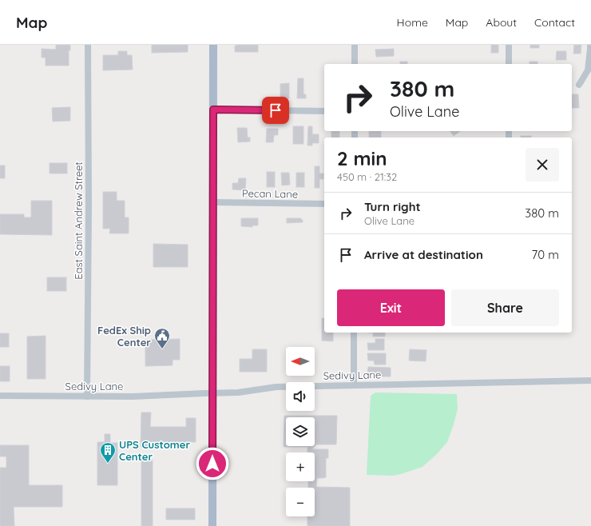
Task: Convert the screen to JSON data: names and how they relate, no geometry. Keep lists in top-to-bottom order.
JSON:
{
  "streets": {
    "street": ["Pecan Lane", "East Saint Andrew Street", "Sedivy Lane"]
  },
  "crossings": [
    ["East Saint Andrew Street", "Sedivy Lane"]
  ],
  "places": {
    "public building": ["FedEx Ship Center"],
    "building": ["UPS Customer Center"]
  },
  "north": "left",
  "page": {
    "header": "Map",
    "nav": [
      "Home",
      "Map",
      "About",
      "Contact"
    ],
    "turn": ["380 m", "Olive Lane"],
    "heading": ["2 min", "450 m · 21:32"],
    "list": [
      {
        "name": "Turn right",
        "note": "Olive Lane",
        "value": "380 m"
      },
      {
        "name": "Arrive at destination",
        "value": "70 m"
      }
    ],
    "buttons": ["Exit", "Share"],
    "map_buttons": ["+", "−"]
  }
}
